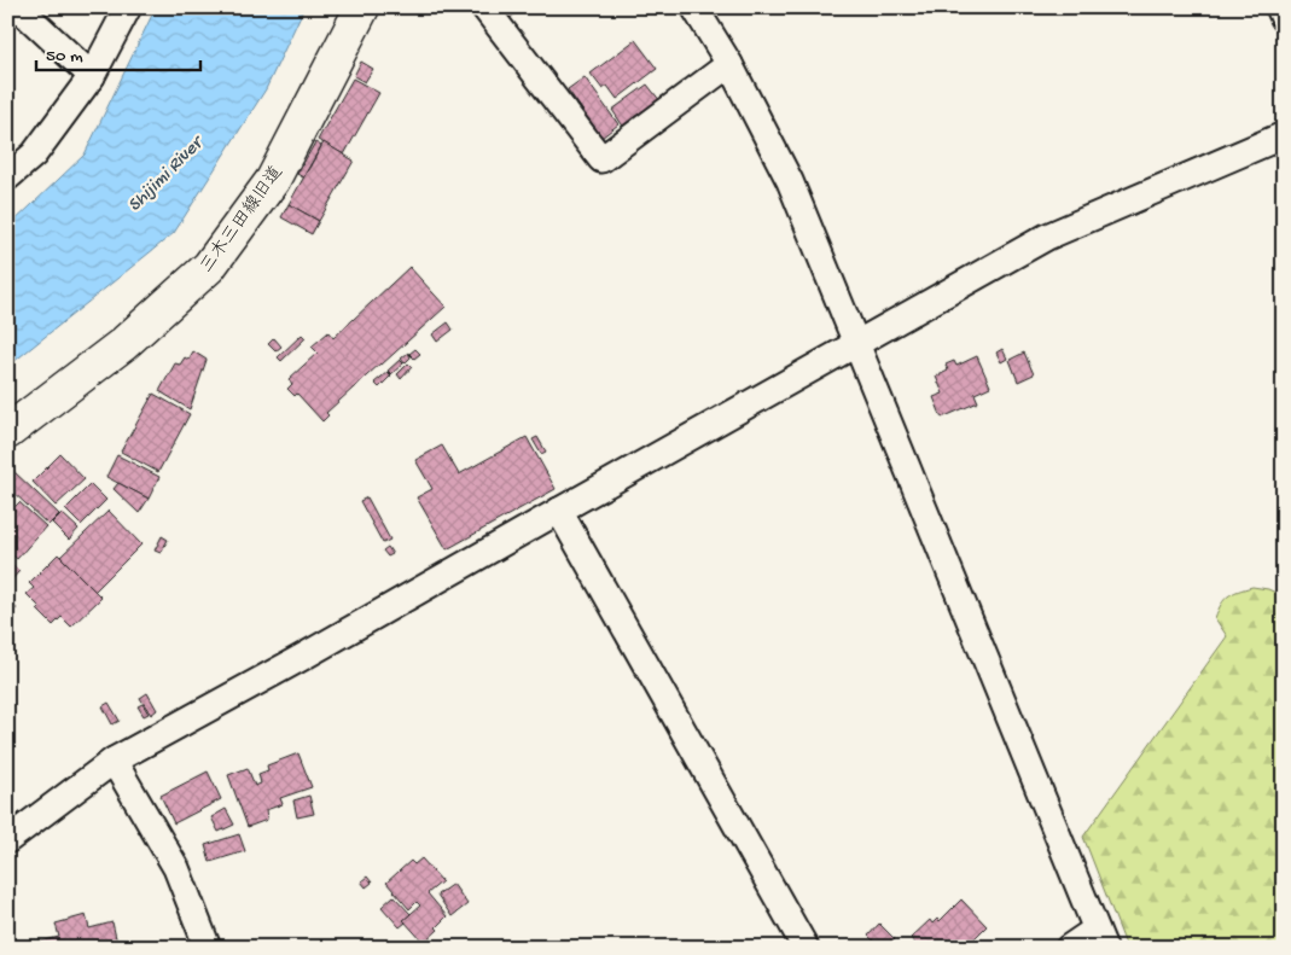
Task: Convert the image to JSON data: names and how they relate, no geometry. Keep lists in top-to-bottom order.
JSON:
{
  "streets": {
    "street": ["三木三田線旧道"]
  },
  "water": ["Shijimi River"],
  "scale_bar": "50 m"
}
